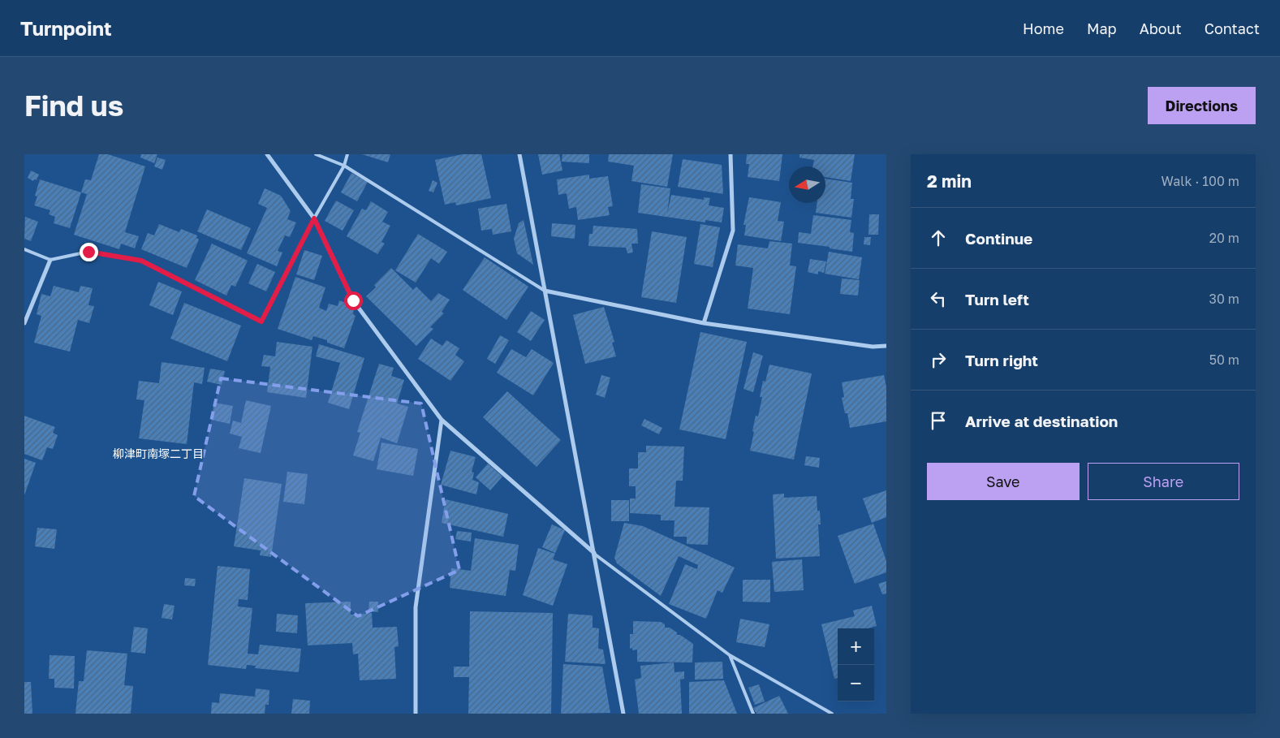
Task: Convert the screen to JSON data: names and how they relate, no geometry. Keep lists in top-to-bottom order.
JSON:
{
  "districts": ["柳津町南塚二丁目"],
  "north": "left",
  "page": {
    "header": "Turnpoint",
    "nav": [
      "Home",
      "Map",
      "About",
      "Contact"
    ],
    "buttons": [
      "Directions",
      ["Save", "Share"]
    ],
    "title": "Find us",
    "heading": ["2 min", "Walk · 100 m"],
    "list": [
      ["Continue", "20 m"],
      ["Turn left", "30 m"],
      ["Turn right", "50 m"],
      "Arrive at destination"
    ],
    "map_buttons": ["+", "−"]
  }
}
